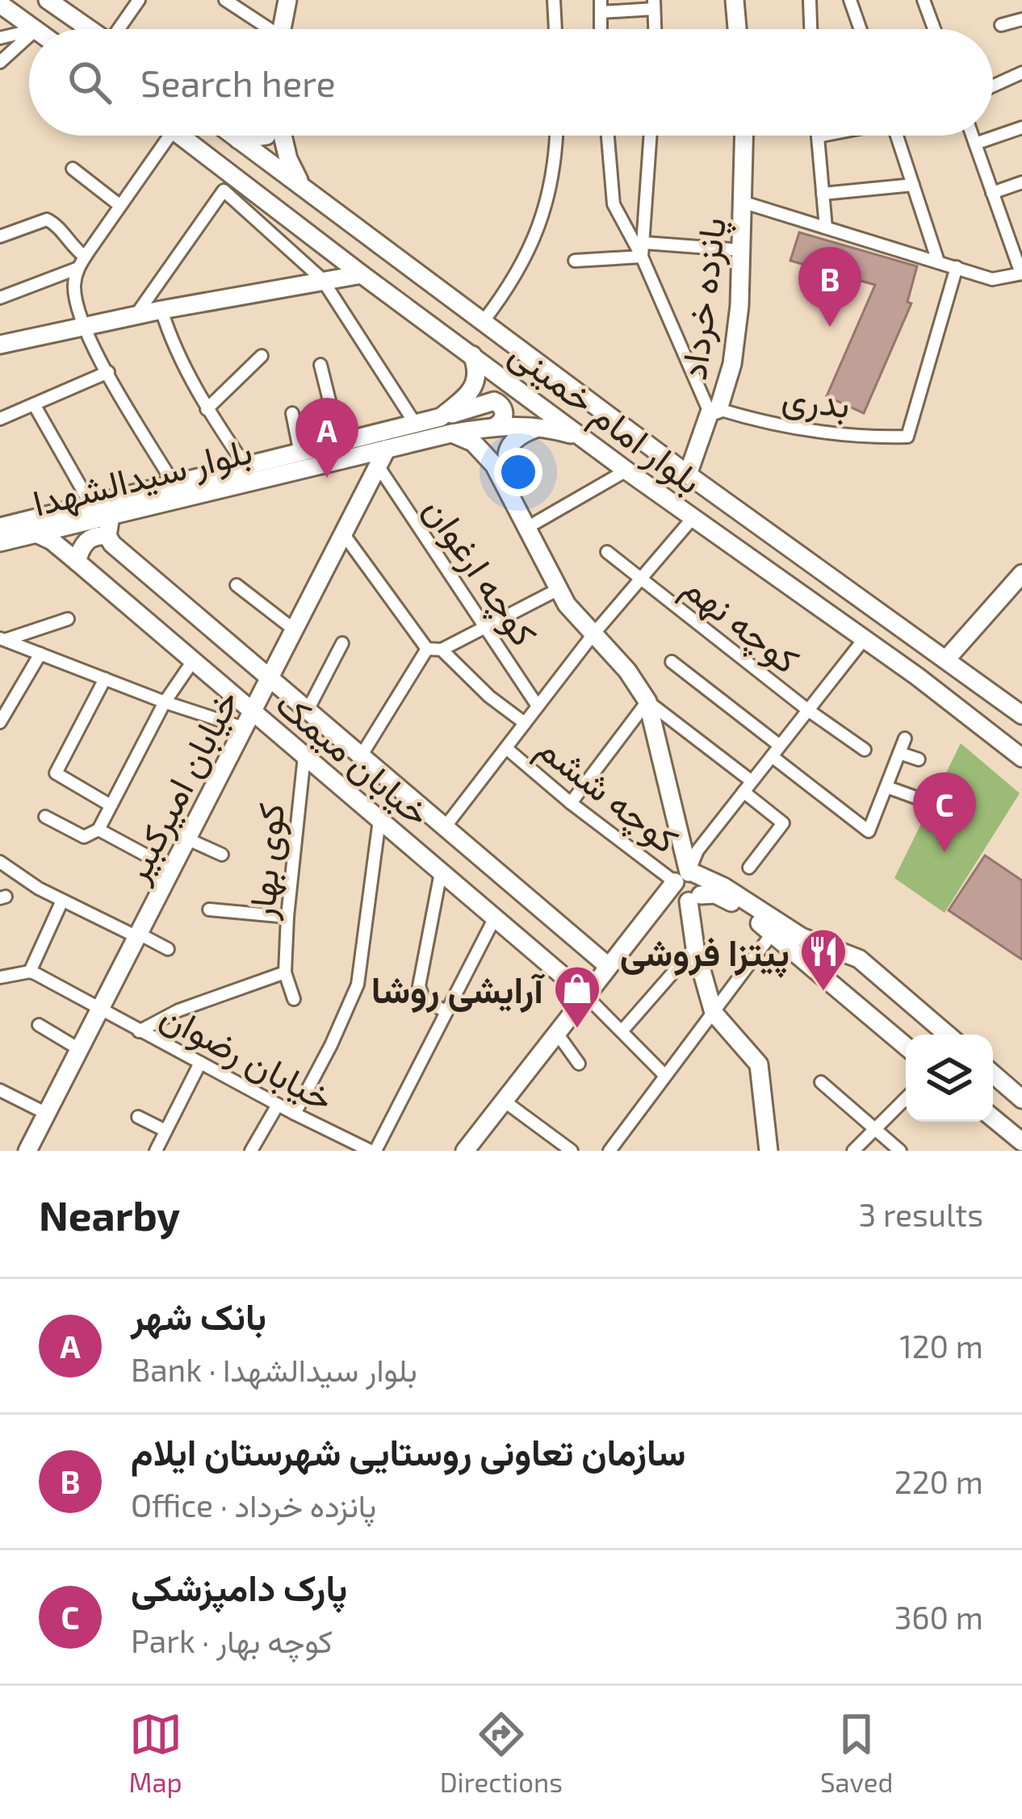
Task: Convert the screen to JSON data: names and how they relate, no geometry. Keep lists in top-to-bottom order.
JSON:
{
  "streets": {
    "street": [
      "پانزده خرداد",
      "بدری",
      "بلوار امام خمینی",
      "بلوار سیدالشهدا",
      "کوچه ارغوان",
      "کوچه نهم",
      "خیابان میمک",
      "خیابان امیرکبیر",
      "کوچه ششم",
      "کوی بهار",
      "خیابان رضوان"
    ]
  },
  "crossings": [
    ["پانزده خرداد", "بدری"],
    ["پانزده خرداد", "بلوار امام خمینی"],
    ["بلوار امام خمینی", "بلوار سیدالشهدا"],
    ["بلوار سیدالشهدا", "خیابان میمک"],
    ["بلوار سیدالشهدا", "خیابان امیرکبیر"],
    ["کوچه ارغوان", "خیابان امیرکبیر"],
    ["خیابان میمک", "خیابان امیرکبیر"],
    ["خیابان میمک", "کوی بهار"],
    ["خیابان امیرکبیر", "خیابان رضوان"],
    ["کوی بهار", "خیابان رضوان"]
  ],
  "places": {
    "restaurant": ["پیتزا فروشی"],
    "shop": ["آرایشی روشا"]
  },
  "page": {
    "search": "Search here",
    "pins": ["B", "A", "C"],
    "heading": ["Nearby", "3 results"],
    "list": [
      {
        "mark": "A",
        "name": "بانک شهر",
        "note": "Bank · بلوار سیدالشهدا",
        "value": "120 m"
      },
      {
        "mark": "B",
        "name": "سازمان تعاونی روستایی شهرستان ایلام",
        "note": "Office · پانزده خرداد",
        "value": "220 m"
      },
      {
        "mark": "C",
        "name": "پارک دامپزشکی",
        "note": "Park · کوچه بهار",
        "value": "360 m"
      }
    ],
    "nav": ["Map", "Directions", "Saved"]
  }
}
